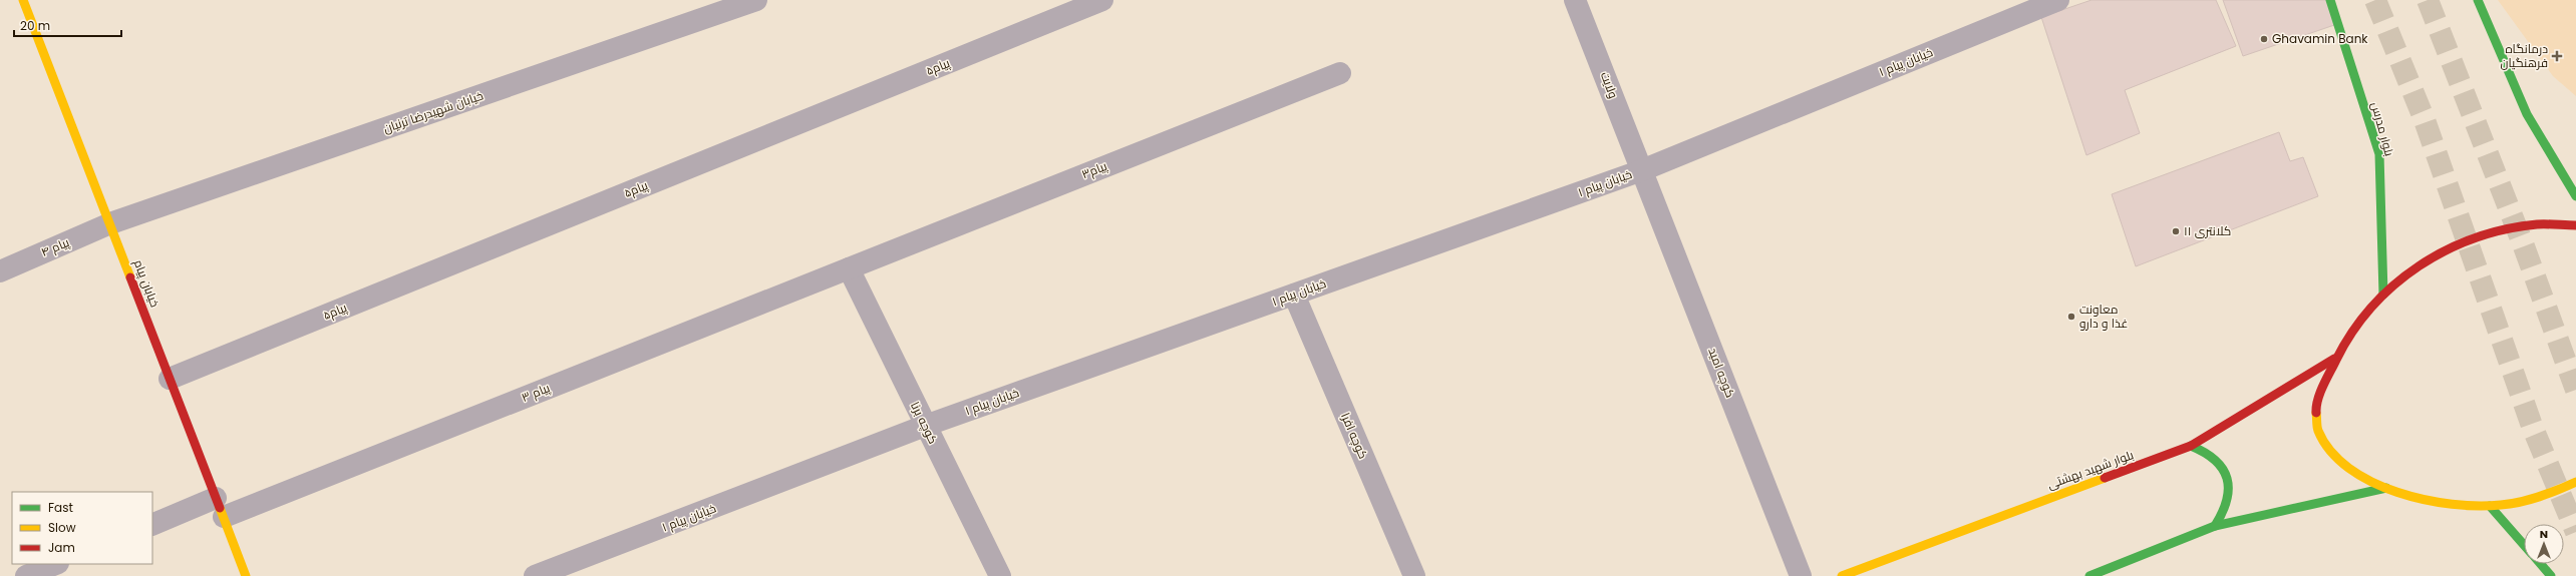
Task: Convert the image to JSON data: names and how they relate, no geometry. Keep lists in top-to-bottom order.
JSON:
{
  "streets": {
    "main road": ["بلوار مدرس", "خیابان پیام", "بلوار شهید بهشتی"],
    "street": [
      "خیابان پیام ۱",
      "پیام۵",
      "ولایت",
      "خیابان شهیدرضا ترنیان",
      "پیام۳",
      "پیام ۴",
      "کوچه امید",
      "پیام ۳",
      "کوچه برنا",
      "کوچه افرا"
    ]
  },
  "crossings": [
    ["خیابان پیام ۱", "ولایت"],
    ["خیابان پیام ۱", "کوچه امید"],
    ["خیابان پیام ۱", "کوچه برنا"],
    ["خیابان پیام ۱", "کوچه افرا"],
    ["پیام۵", "خیابان پیام"],
    ["ولایت", "کوچه امید"],
    ["خیابان شهیدرضا ترنیان", "پیام ۴"],
    ["خیابان شهیدرضا ترنیان", "خیابان پیام"],
    ["پیام۳", "پیام ۳"],
    ["پیام۳", "کوچه برنا"],
    ["پیام ۴", "خیابان پیام"],
    ["خیابان پیام", "پیام ۳"],
    ["پیام ۳", "کوچه برنا"]
  ],
  "places": {
    "other": ["Ghavamin Bank", "کلانتری ۱۱", "معاونت غذا و دارو"],
    "health": ["درمانگاه فرهنگیان"]
  },
  "legend": ["Fast", "Slow", "Jam"],
  "scale_bar": "20 m",
  "north": "top"
}
